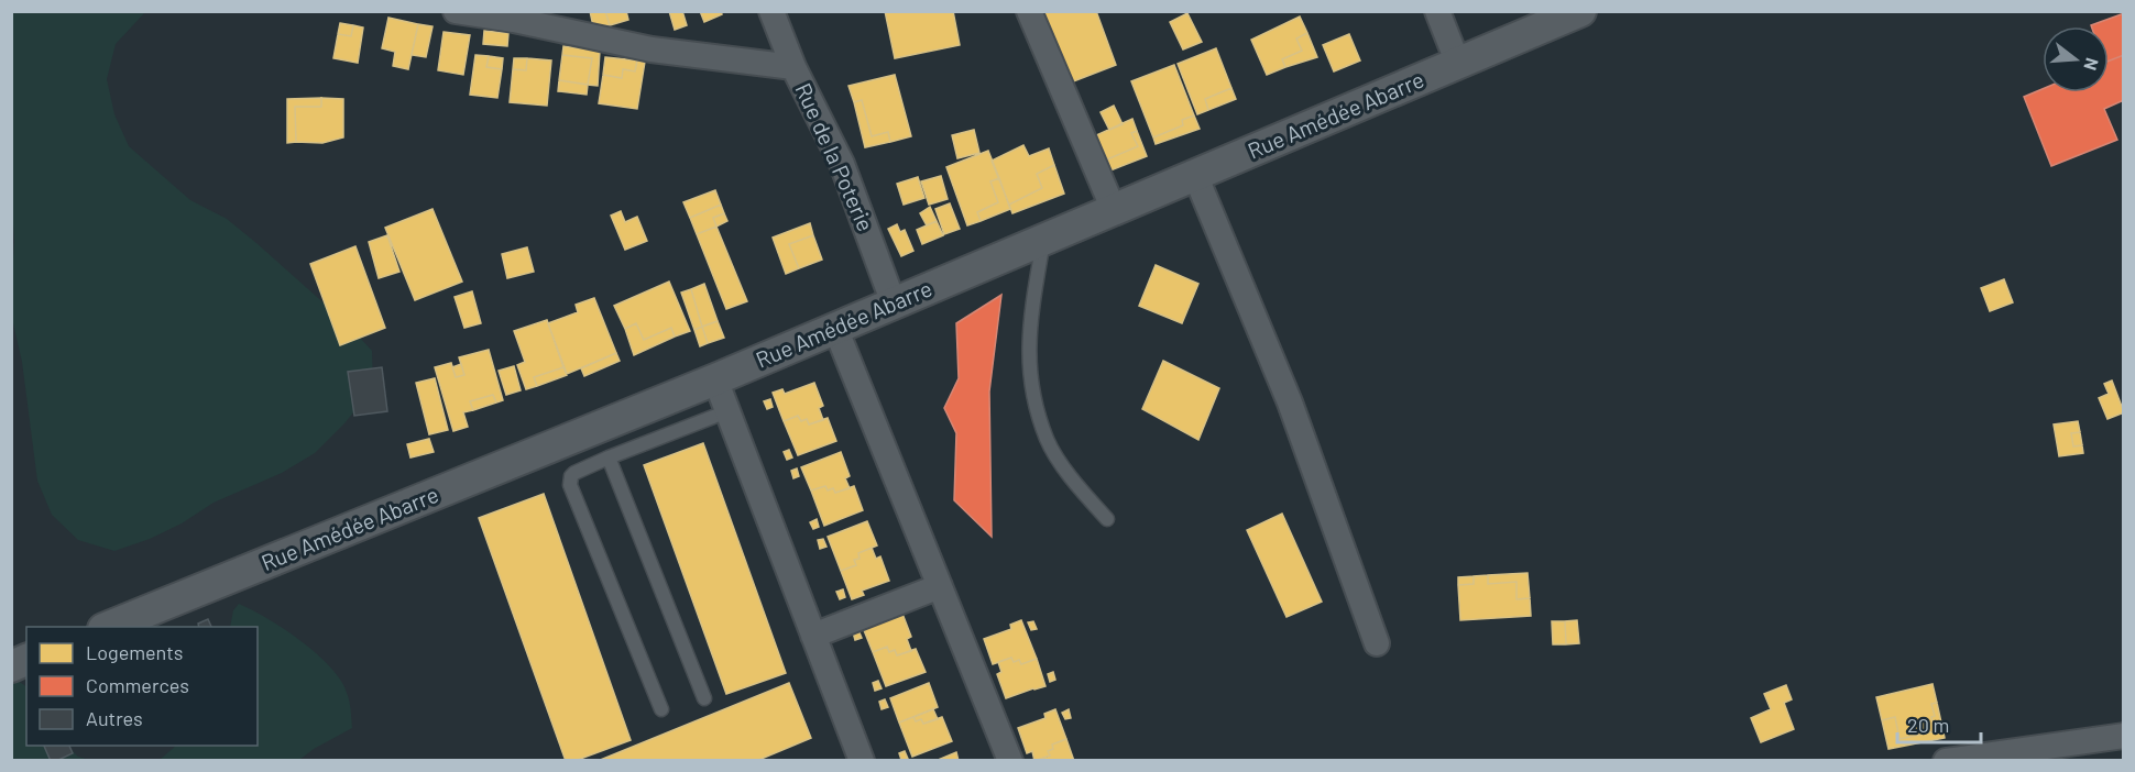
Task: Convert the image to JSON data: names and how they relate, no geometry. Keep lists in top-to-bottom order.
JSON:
{
  "streets": {
    "street": ["Rue Amédée Abarre", "Rue de la Poterie"]
  },
  "crossings": [
    ["Rue Amédée Abarre", "Rue de la Poterie"]
  ],
  "legend": ["Logements", "Commerces", "Autres"],
  "scale_bar": "20 m",
  "north": "right"
}
